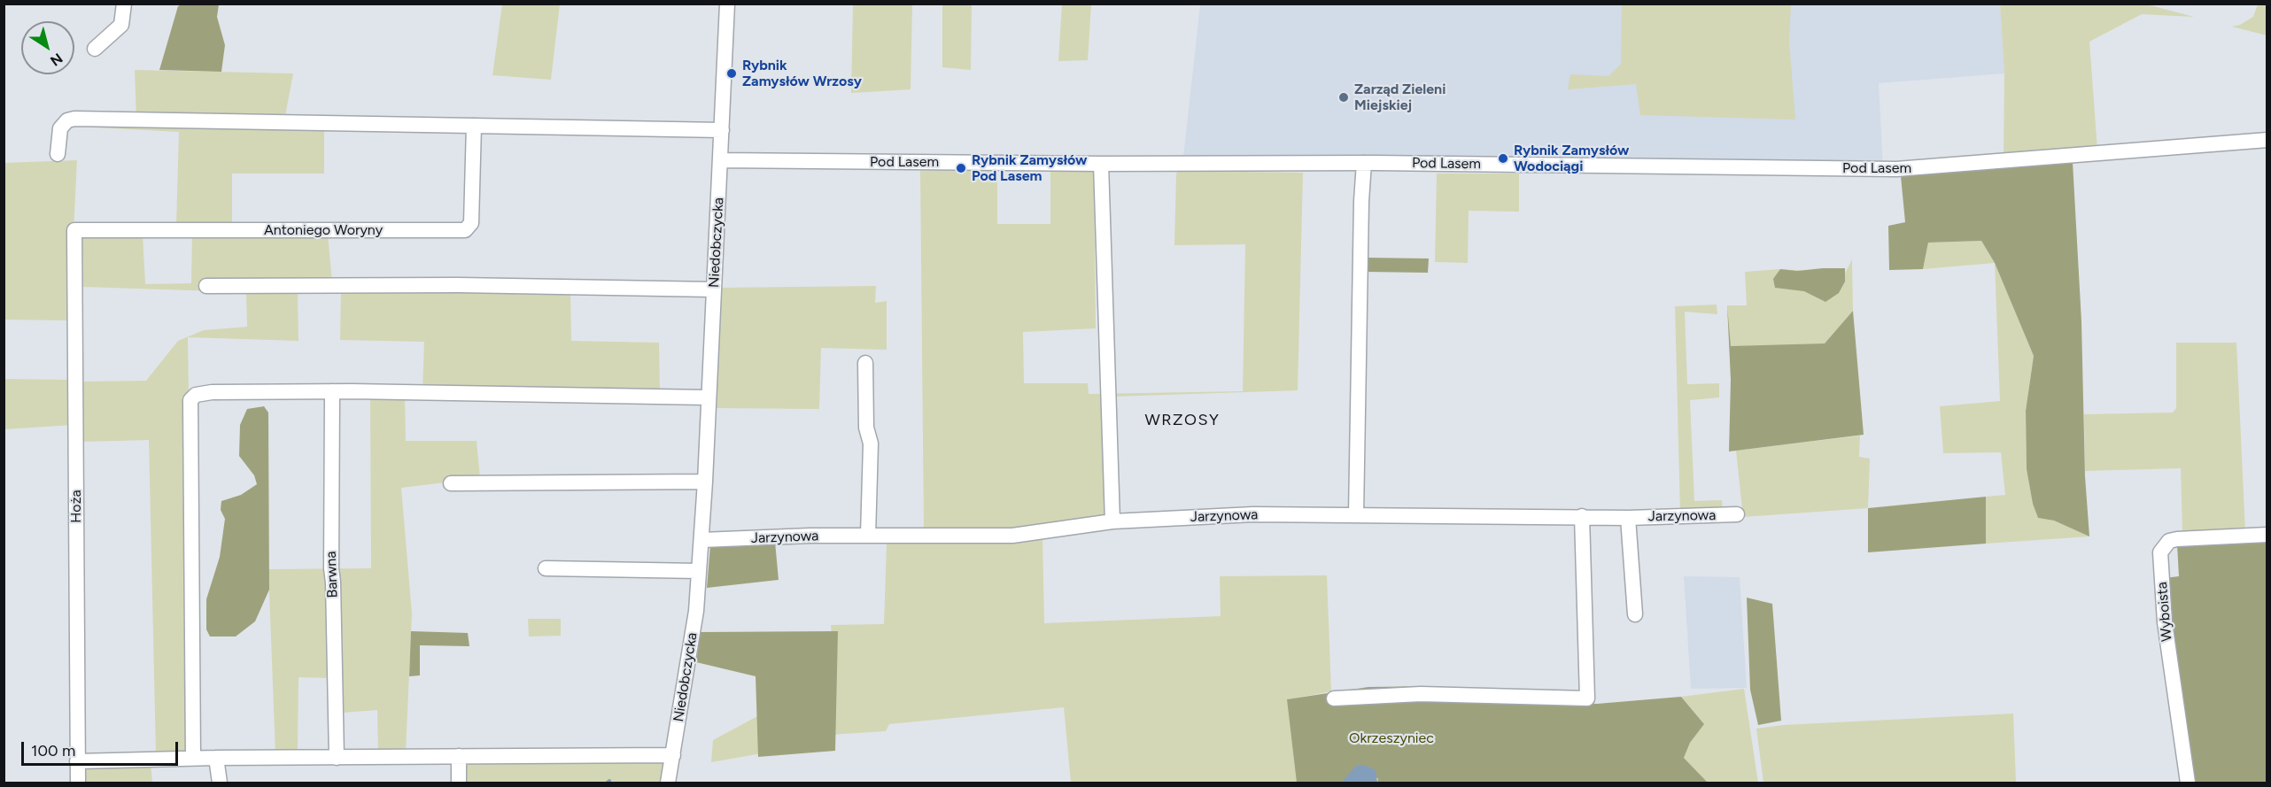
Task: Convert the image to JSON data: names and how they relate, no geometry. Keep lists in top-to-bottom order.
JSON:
{
  "streets": {
    "street": [
      "Pod Lasem",
      "Antoniego Woryny",
      "Niedobczycka",
      "Hoża",
      "Jarzynowa",
      "Barwna",
      "Wyboista"
    ]
  },
  "crossings": [
    ["Pod Lasem", "Niedobczycka"],
    ["Antoniego Woryny", "Hoża"],
    ["Niedobczycka", "Jarzynowa"]
  ],
  "districts": ["WRZOSY"],
  "parks": ["Okrzeszyniec"],
  "places": [
    "Rybnik Zamysłów Wrzosy",
    "Zarząd Zieleni Miejskiej",
    "Rybnik Zamysłów Wodociągi",
    "Rybnik Zamysłów Pod Lasem"
  ],
  "scale_bar": "100 m",
  "north": "bottom right"
}
